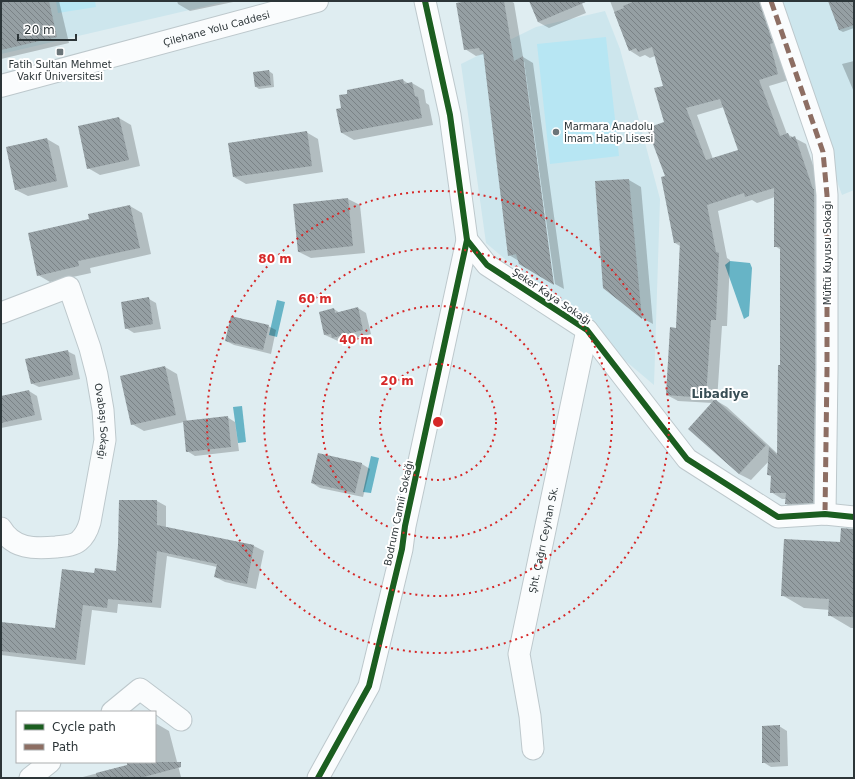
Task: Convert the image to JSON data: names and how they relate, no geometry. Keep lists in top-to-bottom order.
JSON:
{
  "streets": {
    "street": [
      "Çilehane Yolu Caddesi",
      "Müftü Kuyusu Sokağı",
      "Şeker Kaya Sokağı",
      "Ovabaşı Sokağı",
      "Bodrum Camii Sokağı",
      "Şht. Çağrı Ceyhan Sk."
    ]
  },
  "crossings": [
    ["Müftü Kuyusu Sokağı", "Şeker Kaya Sokağı"],
    ["Şeker Kaya Sokağı", "Bodrum Camii Sokağı"],
    ["Şeker Kaya Sokağı", "Şht. Çağrı Ceyhan Sk."]
  ],
  "districts": ["Libadiye"],
  "places": {
    "transit": ["Fatih Sultan Mehmet Vakıf Üniversitesi"],
    "other": ["Marmara Anadolu İmam Hatip Lisesi"]
  },
  "legend": ["Cycle path", "Path"],
  "scale_bar": "20 m",
  "rings": [
    "80 m",
    "60 m",
    "40 m",
    "20 m"
  ]
}
